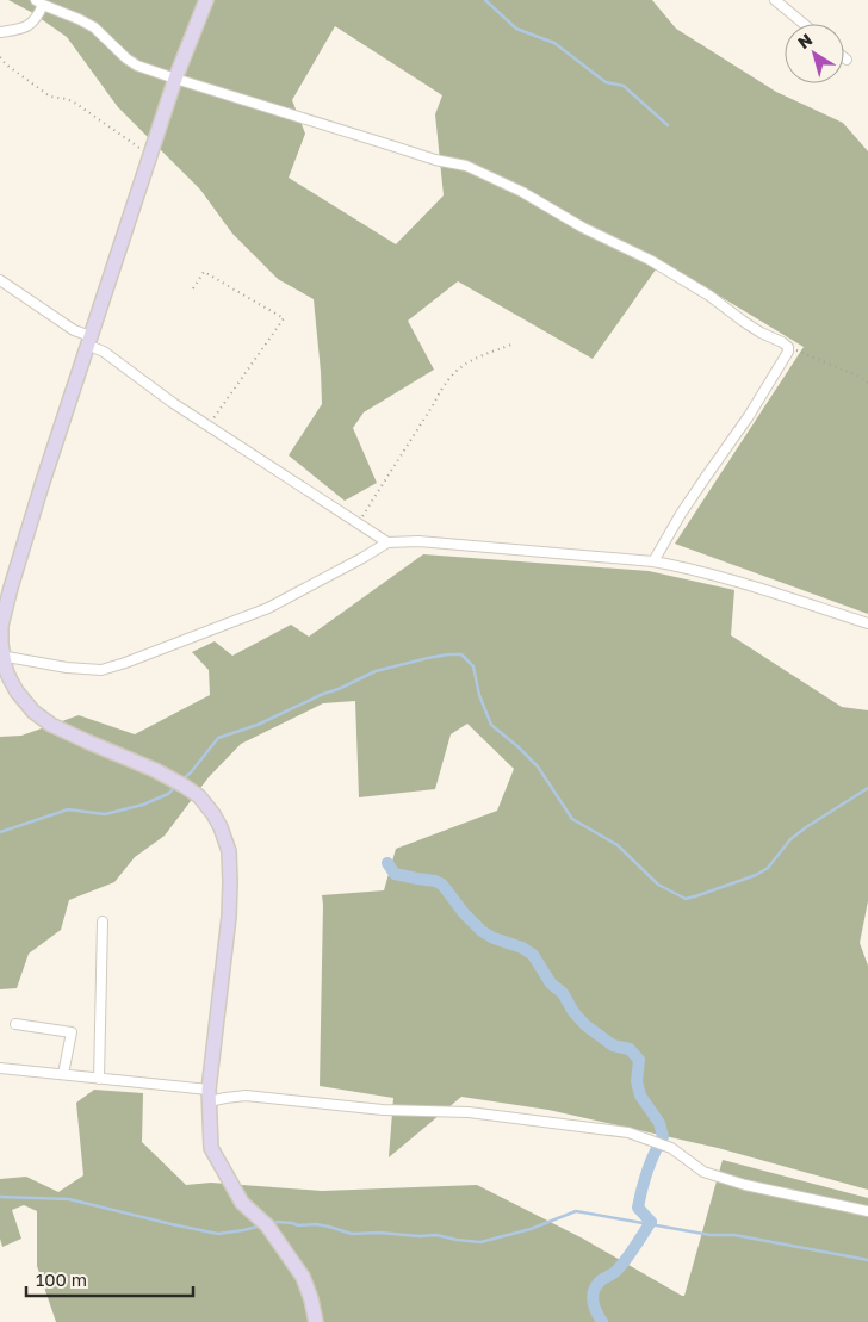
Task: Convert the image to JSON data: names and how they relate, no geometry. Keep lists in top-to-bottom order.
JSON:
{
  "scale_bar": "100 m",
  "north": "top left"
}
